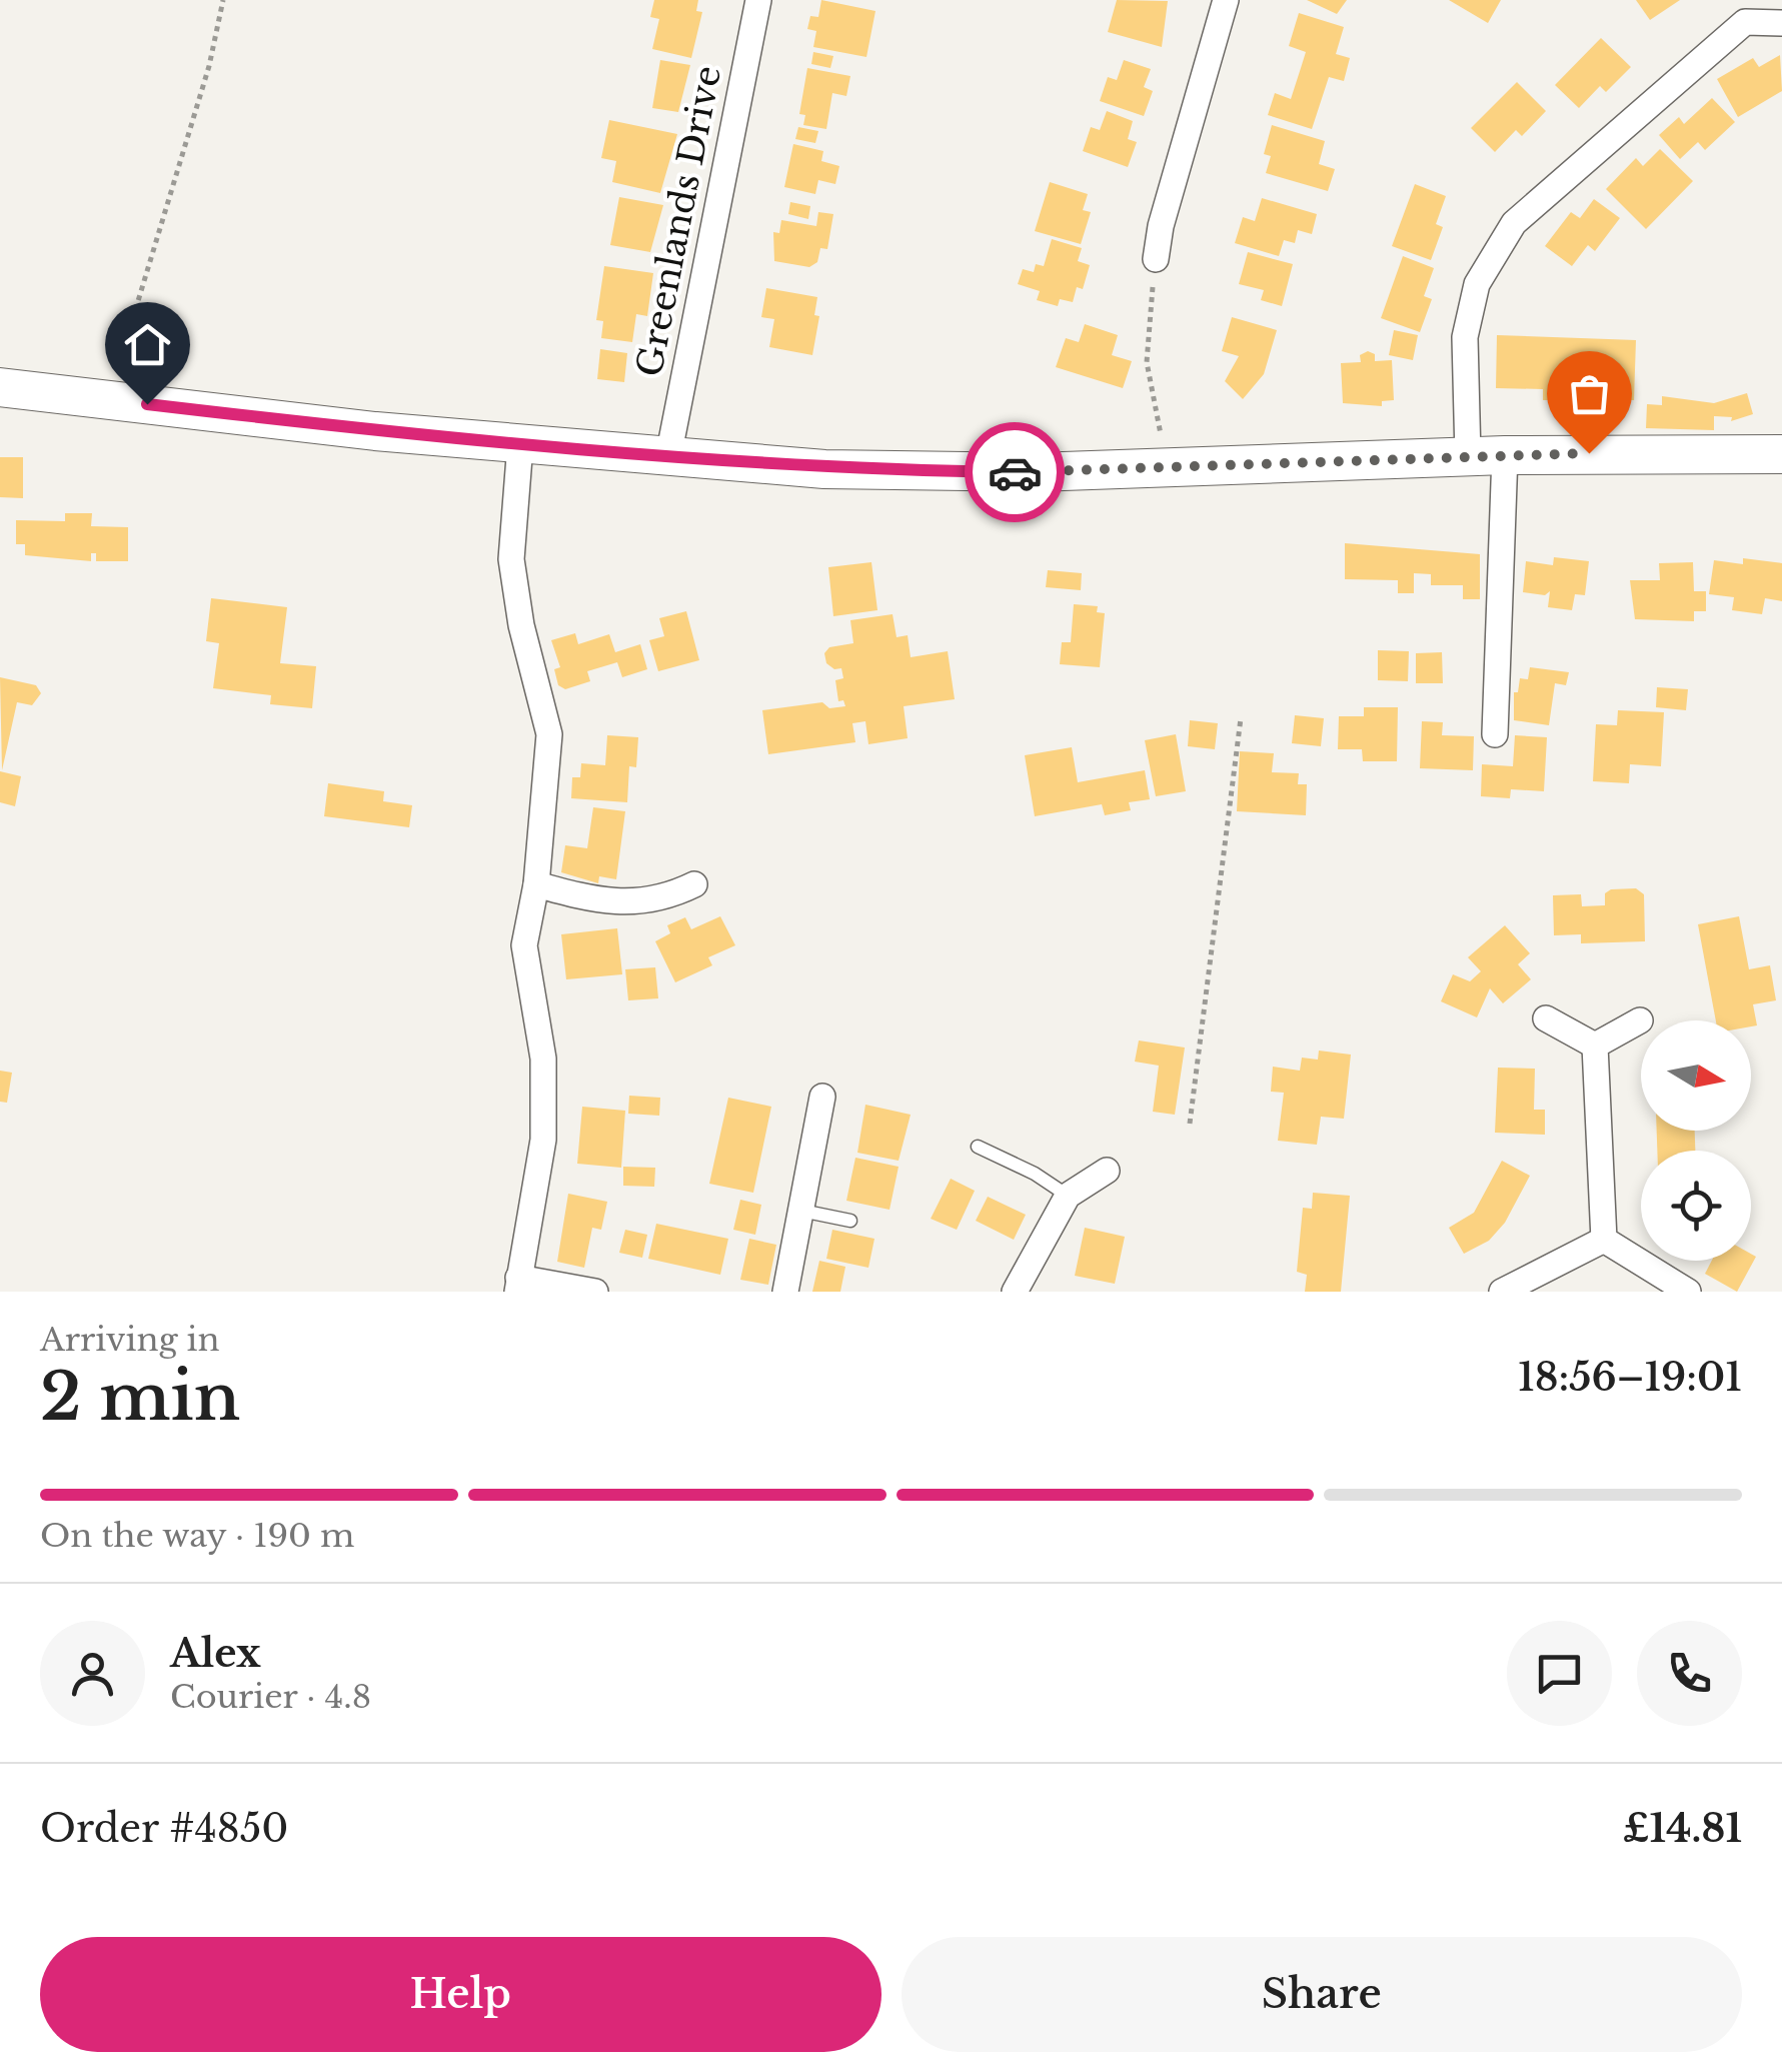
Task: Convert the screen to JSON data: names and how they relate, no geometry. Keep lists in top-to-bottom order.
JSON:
{
  "streets": {
    "street": ["Greenlands Drive"]
  },
  "north": "right",
  "page": {
    "heading": ["2 min", "Arriving in", "18:56–19:01"],
    "panel": [
      "Alex",
      "Courier · 4.8",
      "Order #4850",
      "£14.81"
    ],
    "bar": "On the way · 190 m",
    "buttons": ["Help", "Share"]
  }
}
